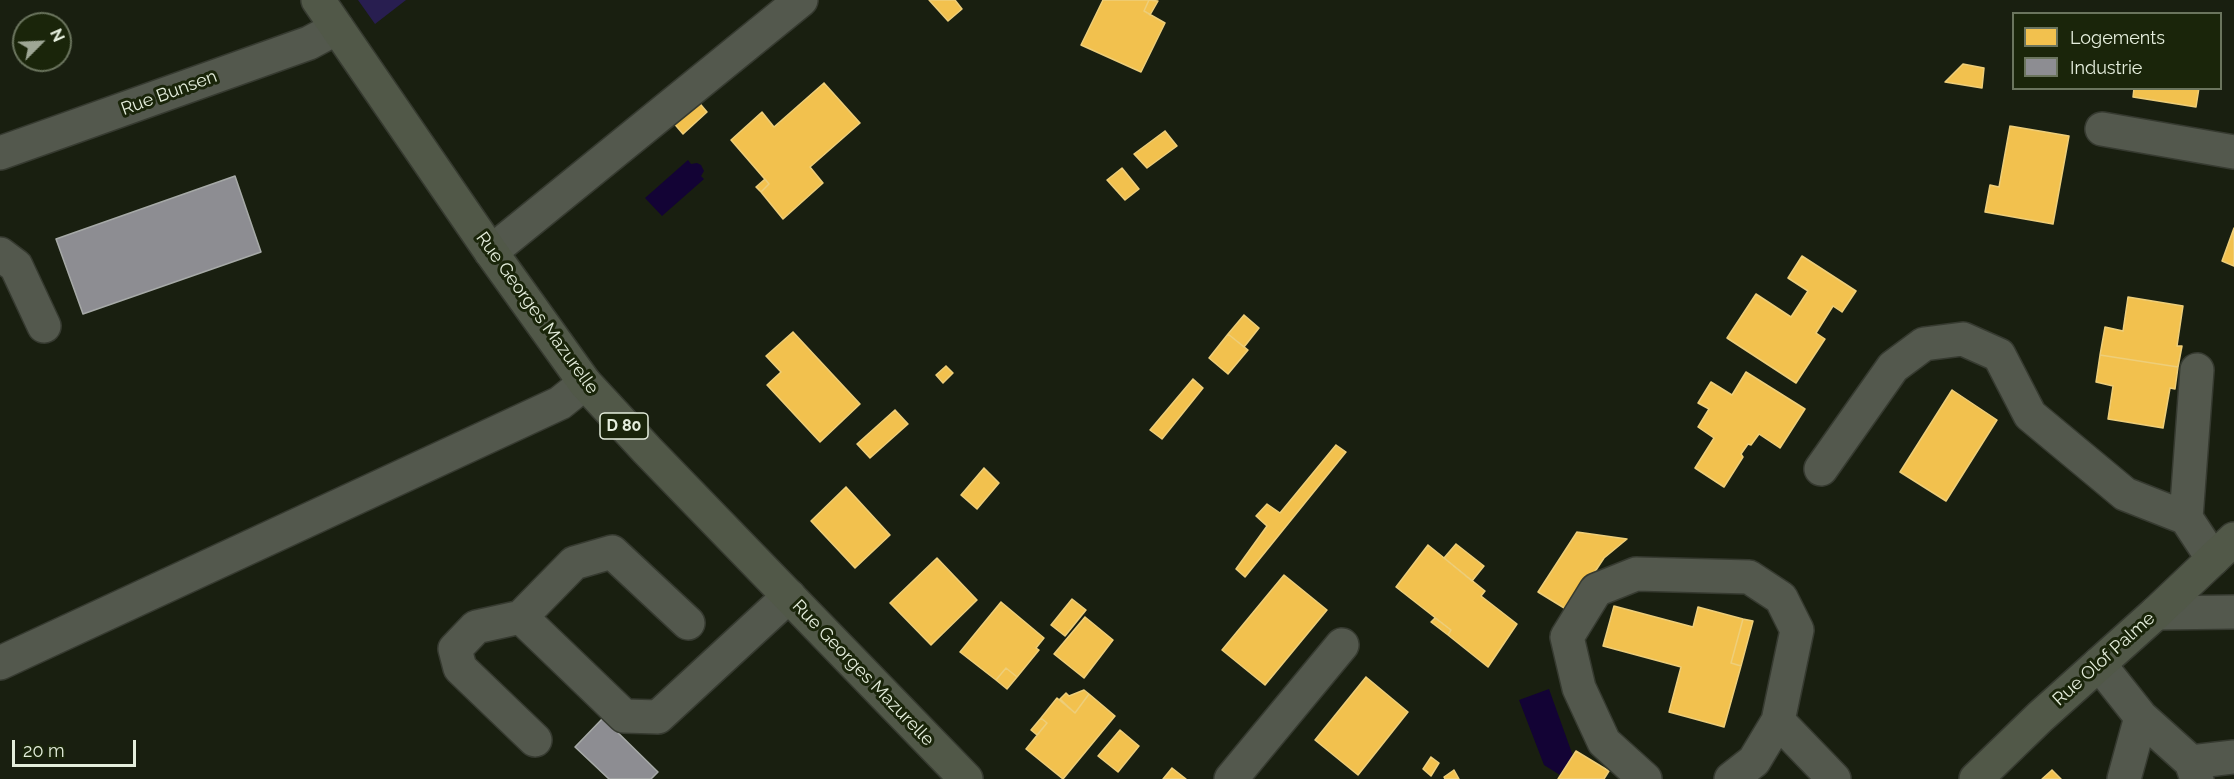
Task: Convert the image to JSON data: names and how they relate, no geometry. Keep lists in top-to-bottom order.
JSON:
{
  "streets": {
    "main road": ["Rue Georges Mazurelle", "D 80", "Rue Olof Palme"],
    "street": ["Rue Bunsen"]
  },
  "crossings": [
    ["Rue Bunsen", "Rue Georges Mazurelle"]
  ],
  "legend": ["Logements", "Industrie"],
  "scale_bar": "20 m",
  "north": "top right"
}
